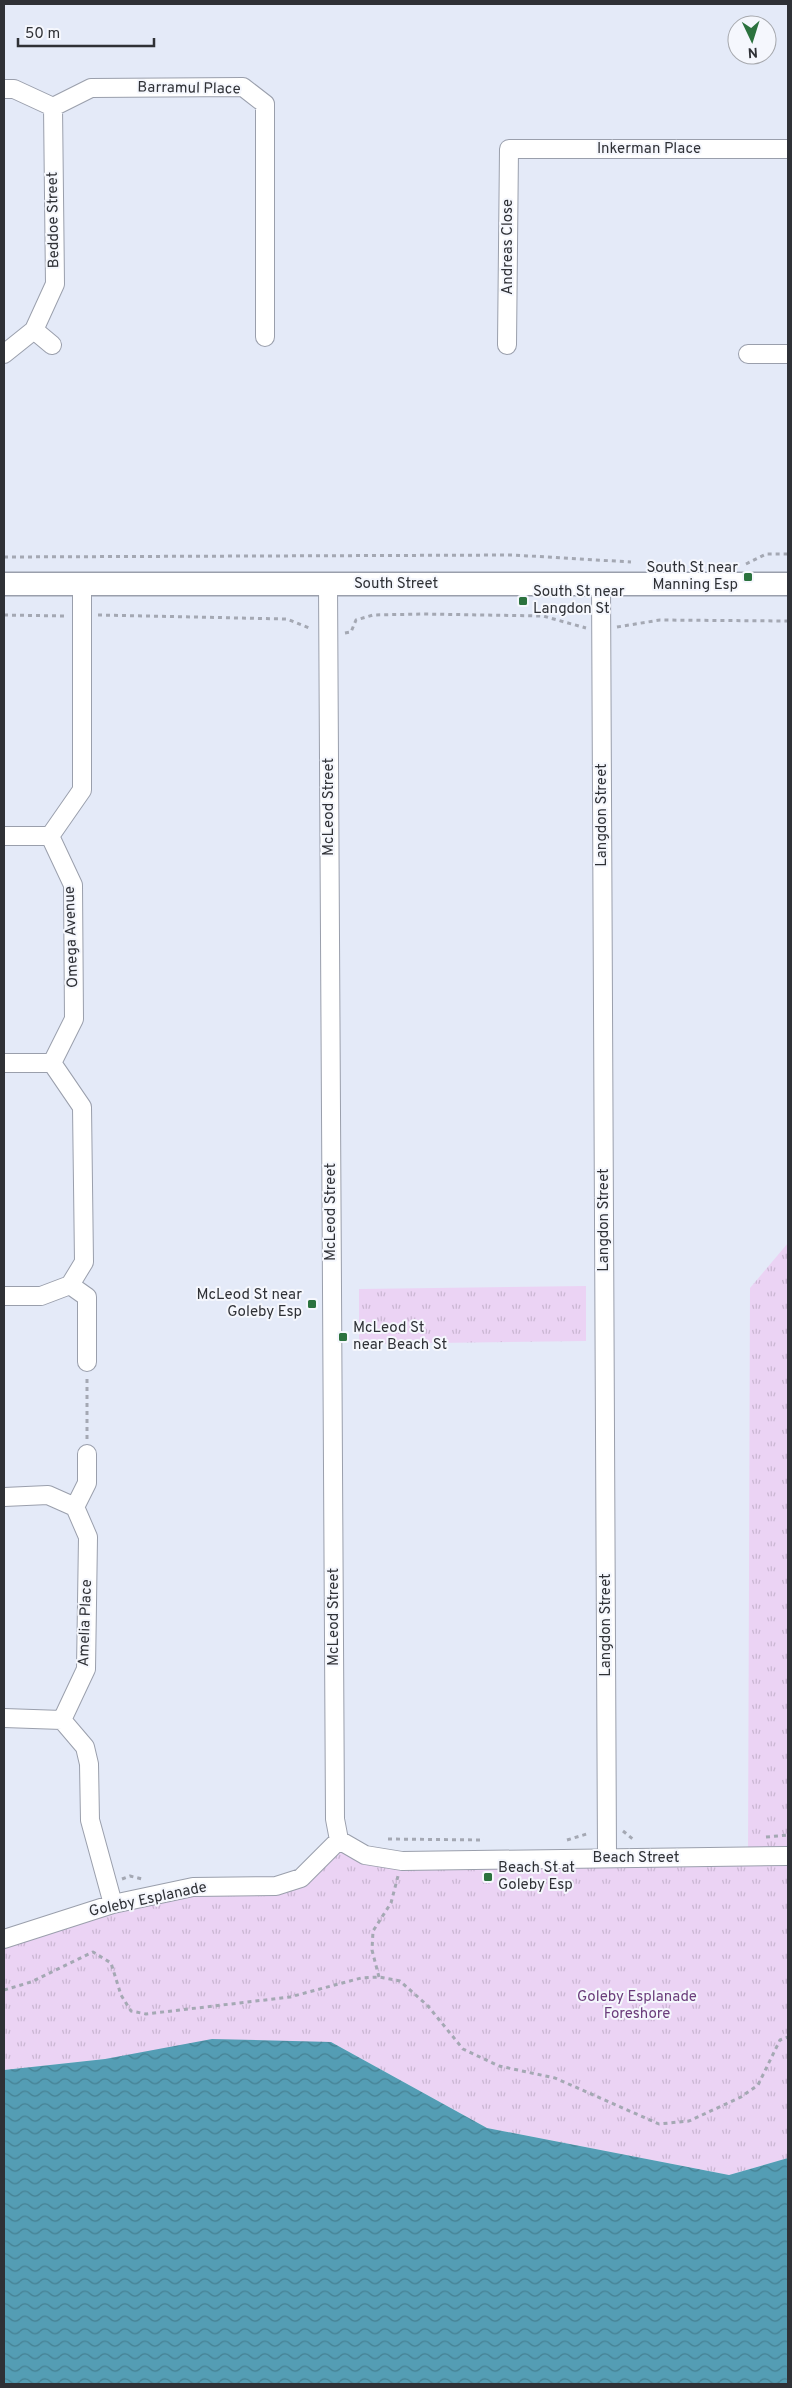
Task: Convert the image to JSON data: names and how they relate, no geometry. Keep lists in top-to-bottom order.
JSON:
{
  "streets": {
    "street": [
      "Barramul Place",
      "Inkerman Place",
      "Beddoe Street",
      "Andreas Close",
      "South Street",
      "McLeod Street",
      "Langdon Street",
      "Omega Avenue",
      "Amelia Place",
      "Beach Street",
      "Goleby Esplanade"
    ]
  },
  "crossings": [
    ["Barramul Place", "Beddoe Street"],
    ["Inkerman Place", "Andreas Close"],
    ["South Street", "McLeod Street"],
    ["South Street", "Langdon Street"],
    ["McLeod Street", "Beach Street"],
    ["McLeod Street", "Goleby Esplanade"],
    ["Langdon Street", "Beach Street"],
    ["Beach Street", "Goleby Esplanade"]
  ],
  "parks": ["Goleby Esplanade Foreshore"],
  "places": {
    "transit": [
      "South St near Manning Esp",
      "South St near Langdon St",
      "McLeod St near Goleby Esp",
      "McLeod St near Beach St",
      "Beach St at Goleby Esp"
    ]
  },
  "scale_bar": "50 m",
  "north": "bottom"
}
